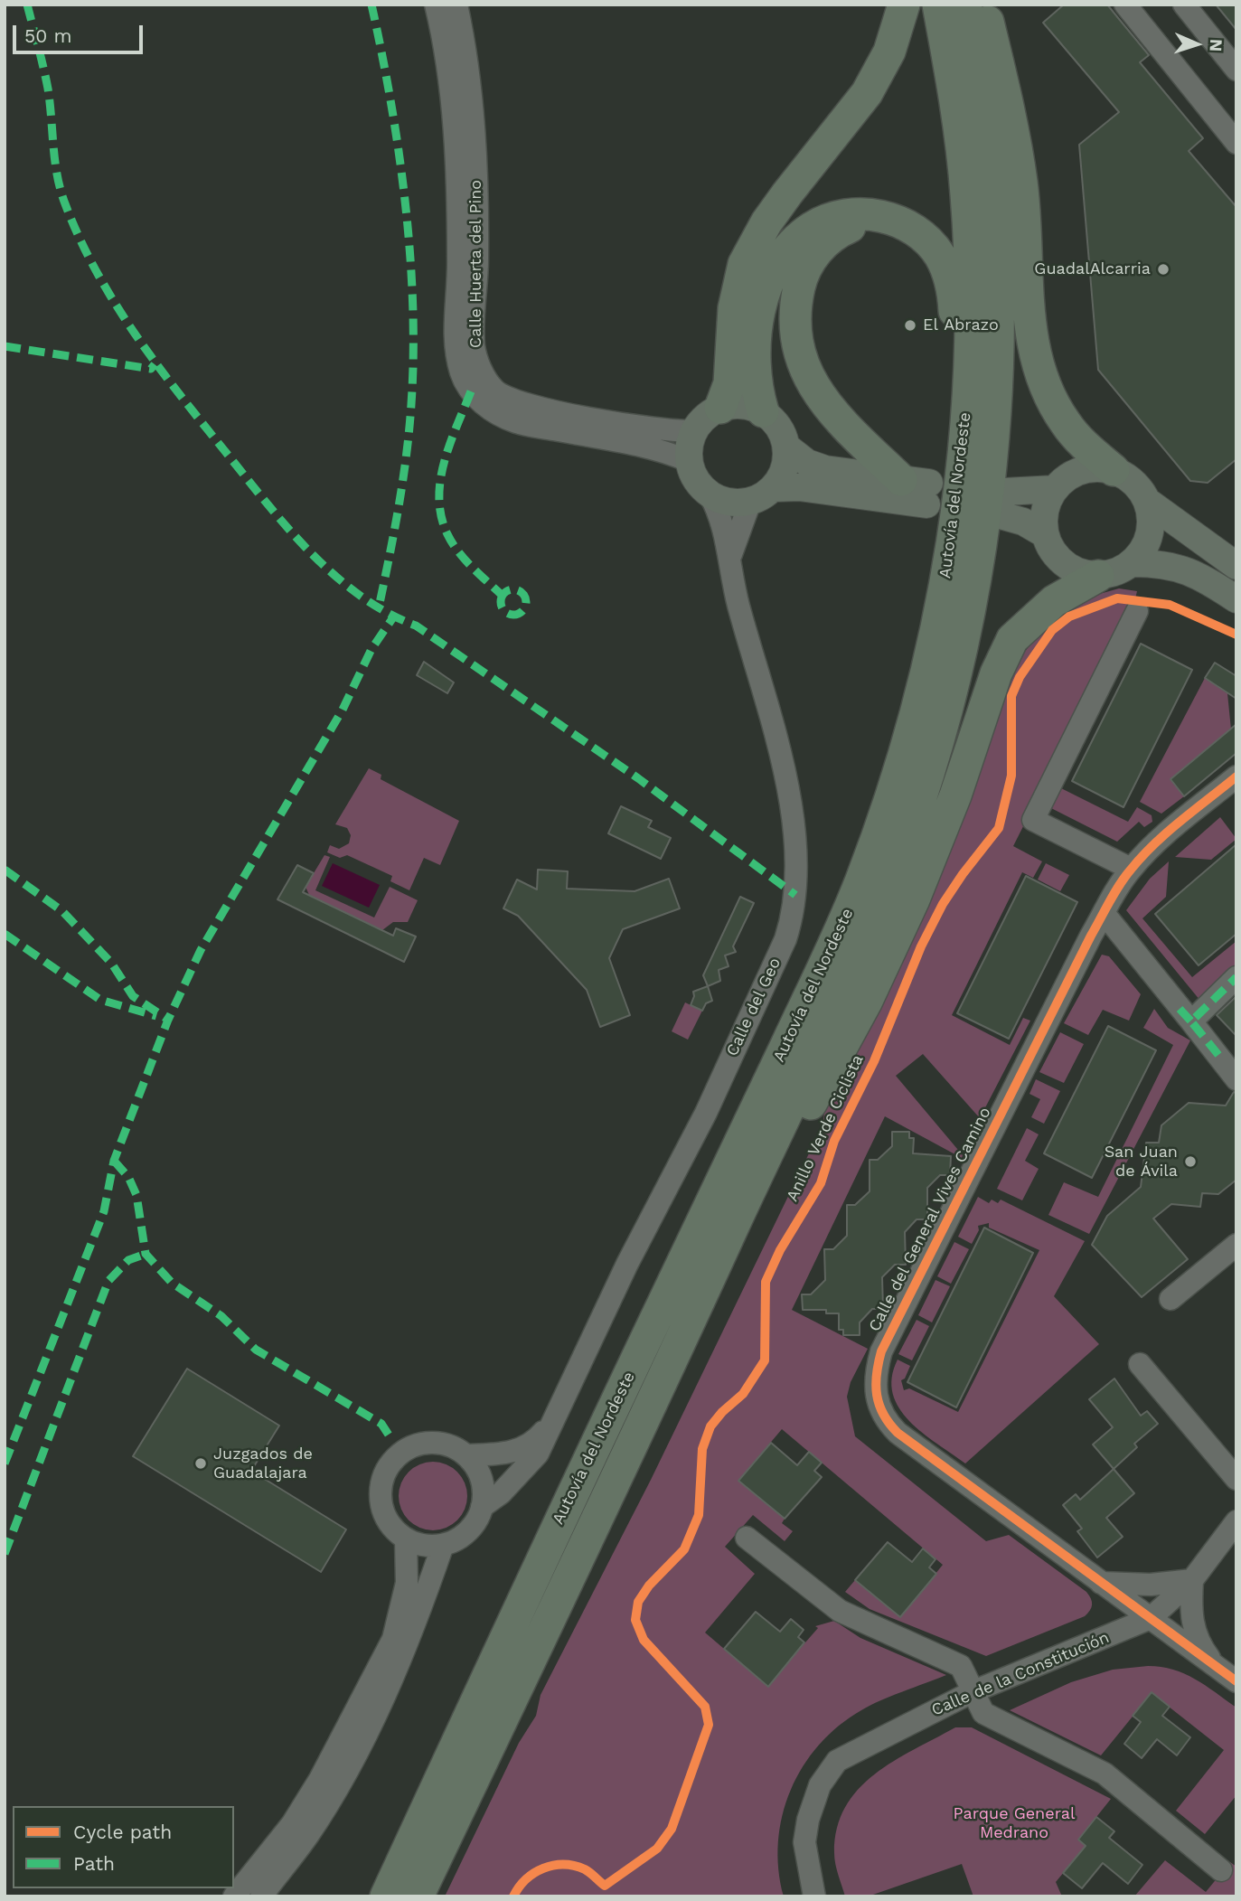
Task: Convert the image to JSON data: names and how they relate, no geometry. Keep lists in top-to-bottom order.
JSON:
{
  "streets": {
    "highway": ["Autovía del Nordeste"],
    "street": [
      "Calle Huerta del Pino",
      "Calle del Geo",
      "Calle del General Vives Camino",
      "Calle de la Constitución"
    ],
    "cycle path": ["Anillo Verde Ciclista"]
  },
  "crossings": [
    ["Calle Huerta del Pino", "Calle del Geo"],
    ["Calle del General Vives Camino", "Calle de la Constitución"]
  ],
  "parks": ["Parque General Medrano"],
  "places": [
    "GuadalAlcarria",
    "El Abrazo",
    "San Juan de Ávila",
    "Juzgados de Guadalajara"
  ],
  "legend": ["Cycle path", "Path"],
  "scale_bar": "50 m",
  "north": "right"
}
